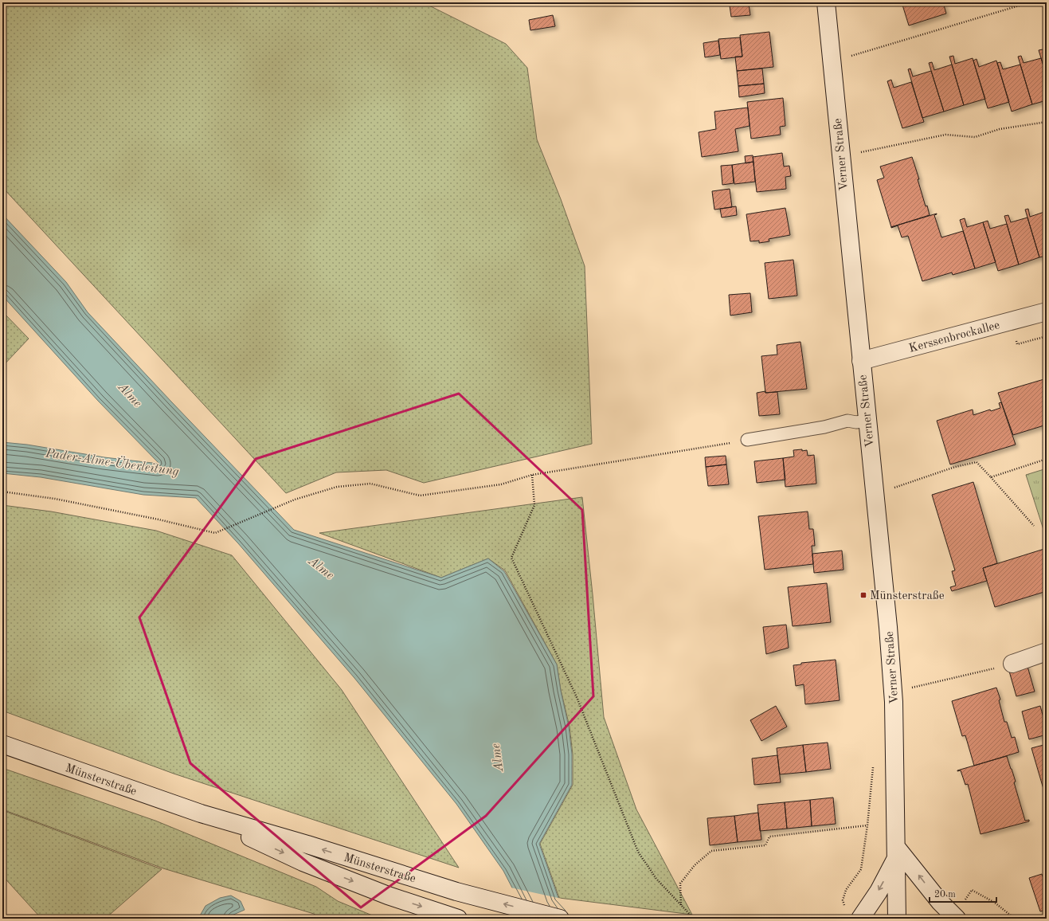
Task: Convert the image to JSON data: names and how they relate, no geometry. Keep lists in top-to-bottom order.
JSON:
{
  "streets": {
    "main road": ["Verner Straße", "Kerssenbrockallee", "Münsterstraße"]
  },
  "crossings": [
    ["Verner Straße", "Kerssenbrockallee"]
  ],
  "water": ["Alme", "Pader-Alme-Überleitung"],
  "places": {
    "transit": ["Münsterstraße"]
  },
  "scale_bar": "20 m"
}
